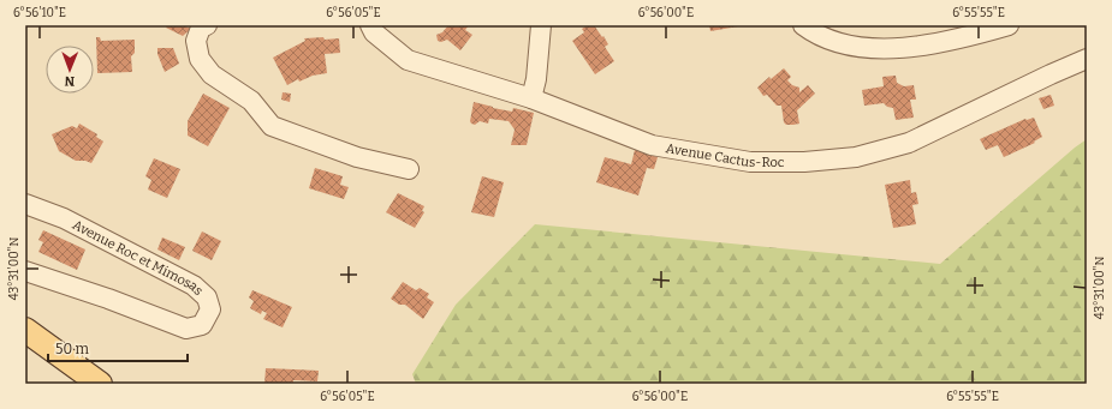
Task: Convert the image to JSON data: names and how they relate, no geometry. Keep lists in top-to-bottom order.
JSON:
{
  "streets": {
    "street": ["Avenue Cactus-Roc", "Avenue Roc et Mimosas"]
  },
  "scale_bar": "50 m",
  "north": "bottom",
  "coordinates": [
    "6°56'10\"E",
    "6°56'05\"E",
    "6°56'00\"E",
    "6°55'55\"E",
    "43°31'00\"N"
  ]
}
